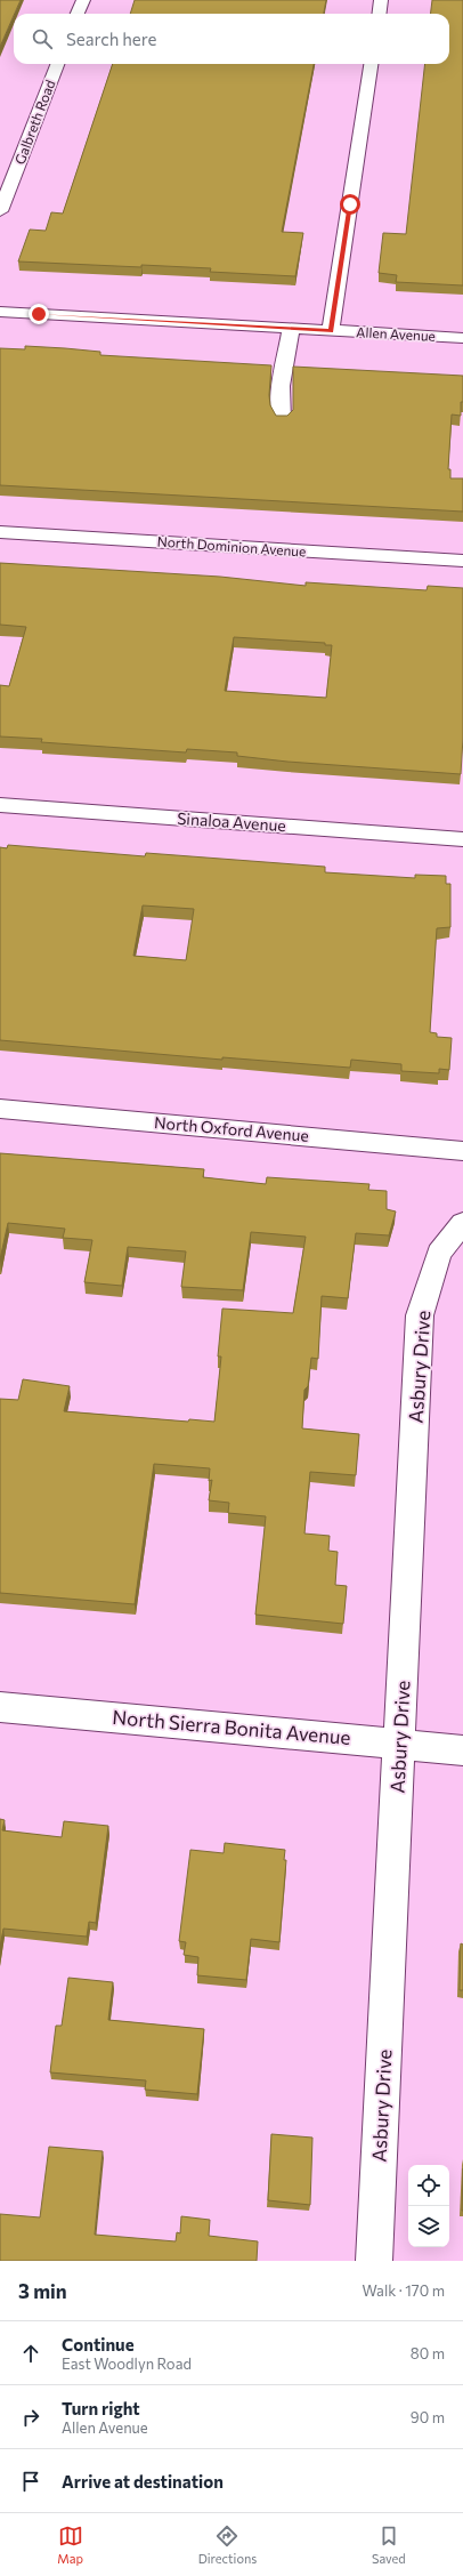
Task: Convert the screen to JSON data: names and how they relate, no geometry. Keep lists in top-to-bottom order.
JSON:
{
  "streets": {
    "street": [
      "Galbreth Road",
      "Allen Avenue",
      "North Dominion Avenue",
      "Sinaloa Avenue",
      "North Oxford Avenue",
      "Asbury Drive",
      "North Sierra Bonita Avenue"
    ]
  },
  "crossings": [
    ["Asbury Drive", "North Sierra Bonita Avenue"]
  ],
  "page": {
    "search": "Search here",
    "heading": ["3 min", "Walk · 170 m"],
    "list": [
      ["Continue", "East Woodlyn Road", "80 m"],
      ["Turn right", "Allen Avenue", "90 m"],
      "Arrive at destination"
    ],
    "nav": ["Map", "Directions", "Saved"]
  }
}
